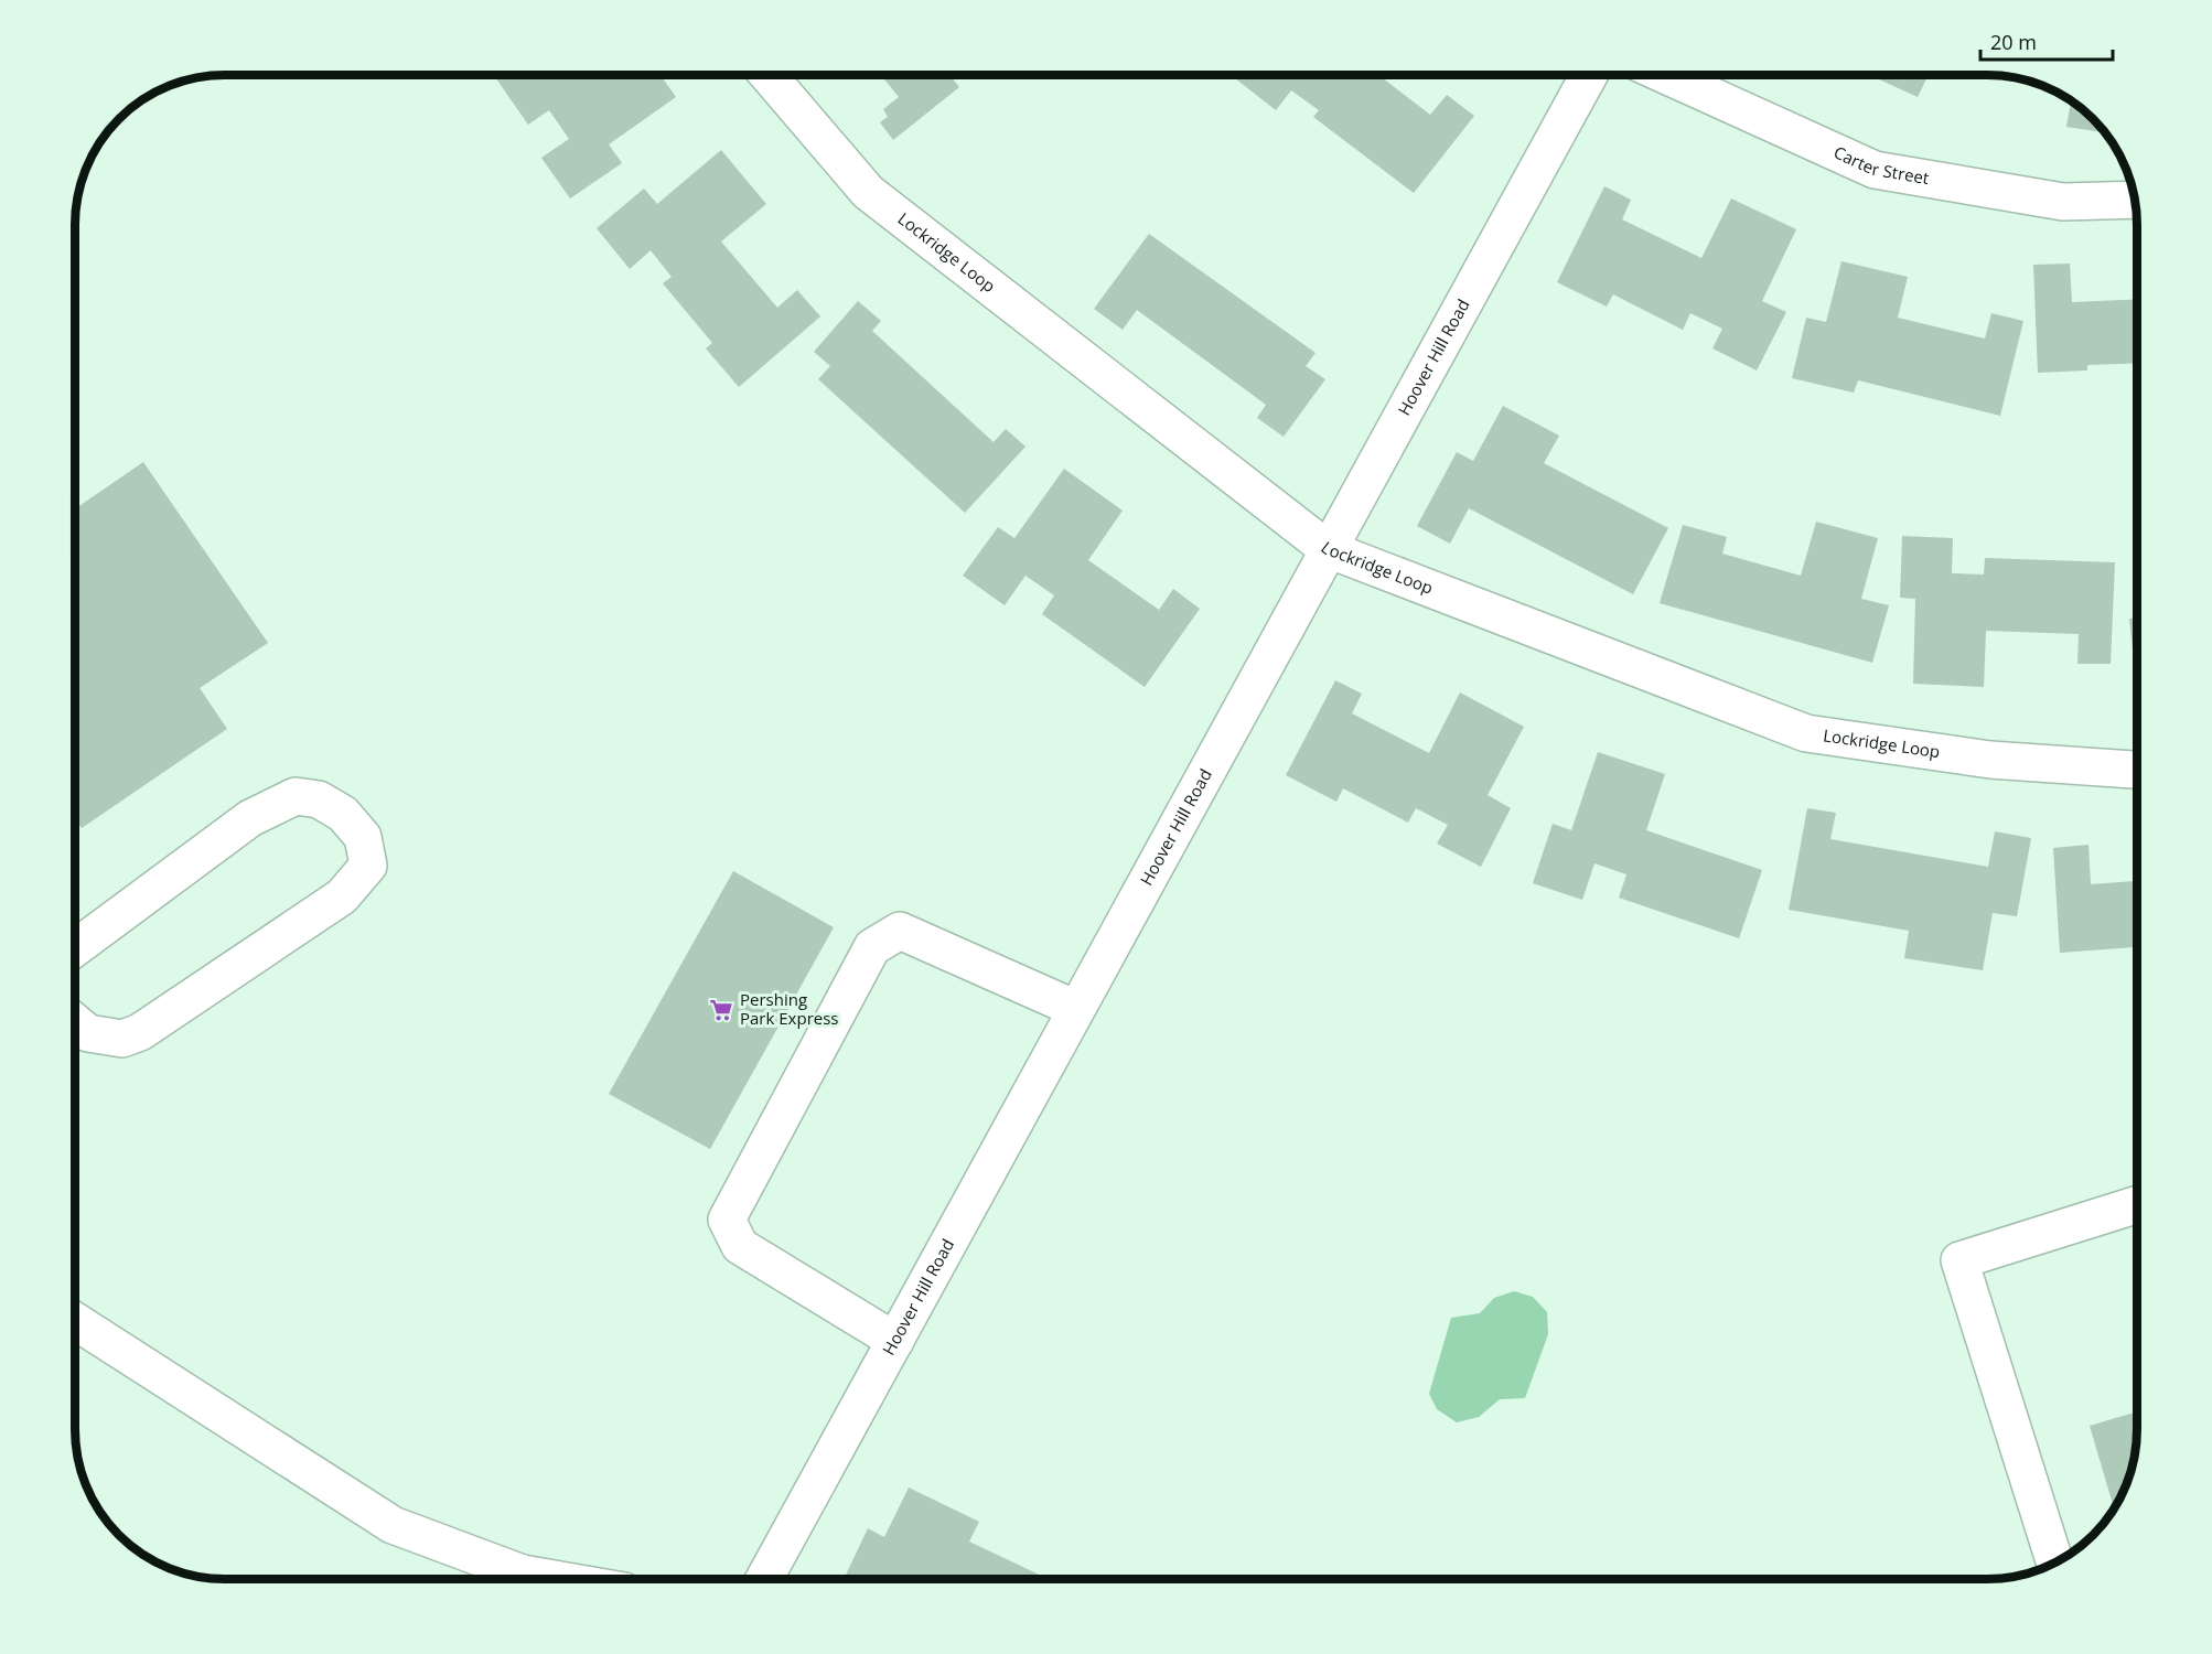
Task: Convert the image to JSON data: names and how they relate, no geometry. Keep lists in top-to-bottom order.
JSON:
{
  "streets": {
    "street": ["Carter Street", "Lockridge Loop", "Hoover Hill Road"]
  },
  "crossings": [
    ["Lockridge Loop", "Hoover Hill Road"]
  ],
  "places": {
    "supermarket": ["Pershing Park Express"]
  },
  "scale_bar": "20 m"
}
